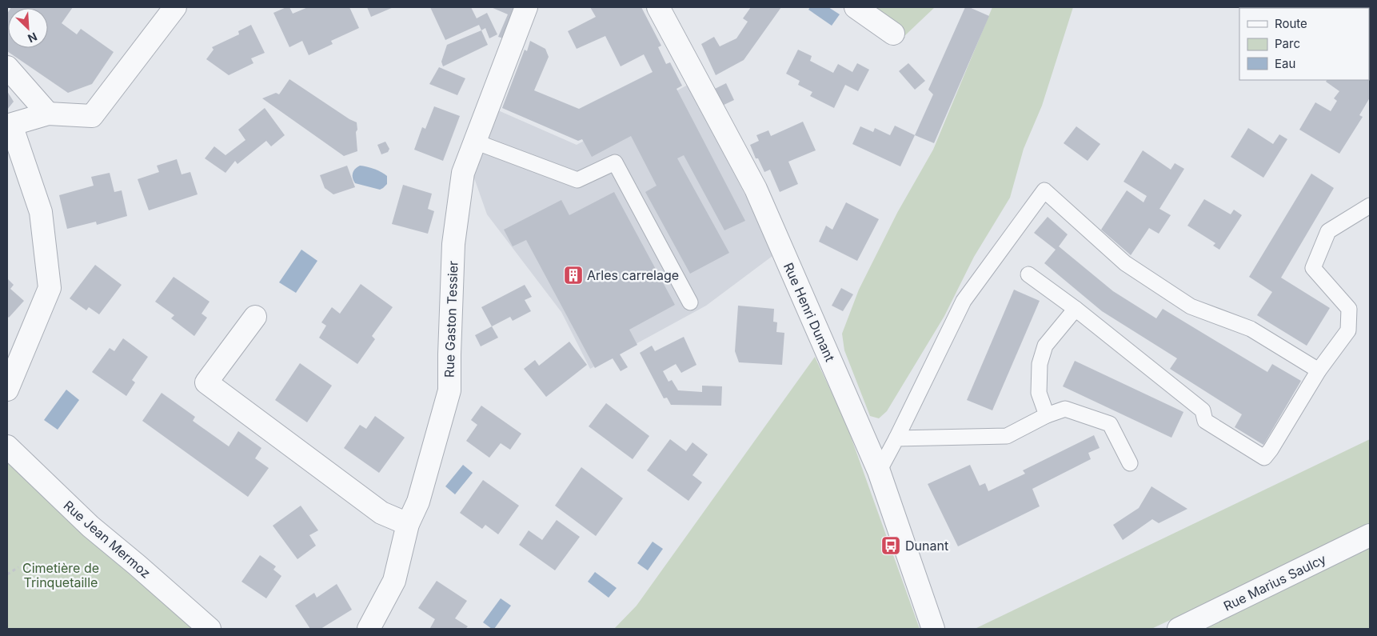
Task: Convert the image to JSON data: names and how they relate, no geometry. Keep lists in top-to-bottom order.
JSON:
{
  "streets": {
    "street": [
      "Rue Henri Dunant",
      "Rue Gaston Tessier",
      "Rue Jean Mermoz",
      "Rue Marius Saulcy"
    ]
  },
  "parks": ["Cimetière de Trinquetaille"],
  "places": {
    "building": ["Arles carrelage"],
    "bus stop": ["Dunant"]
  },
  "legend": ["Route", "Parc", "Eau"],
  "north": "bottom right"
}
